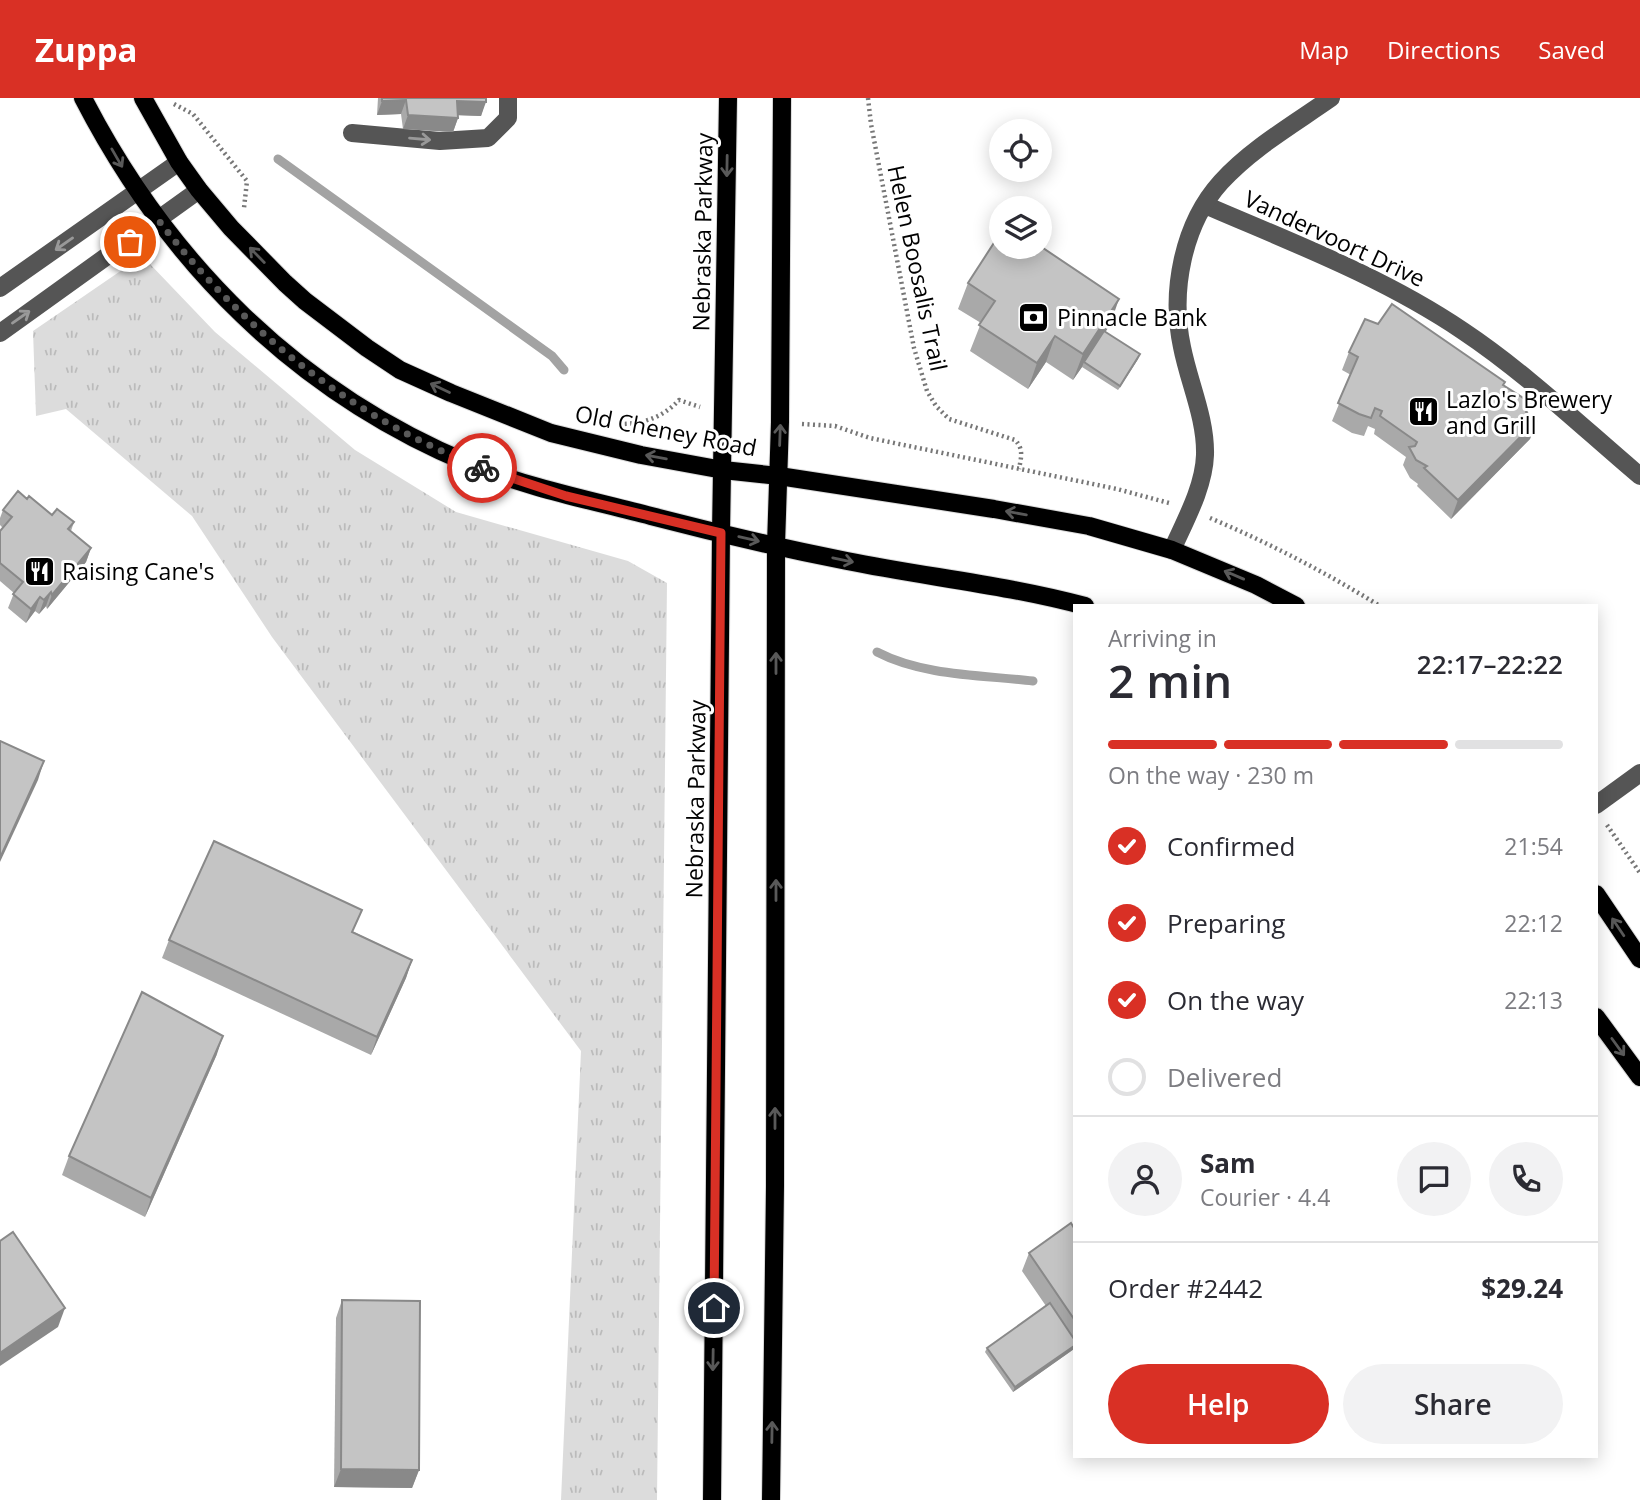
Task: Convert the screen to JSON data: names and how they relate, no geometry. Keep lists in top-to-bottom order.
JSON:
{
  "streets": {
    "main road": ["Nebraska Parkway", "Old Cheney Road"],
    "lane": ["Vandervoort Drive"],
    "path": ["Helen Boosalis Trail"]
  },
  "crossings": [
    ["Nebraska Parkway", "Old Cheney Road"]
  ],
  "places": {
    "bank": ["Pinnacle Bank"],
    "restaurant": ["Lazlo's Brewery and Grill", "Raising Cane's"]
  },
  "page": {
    "header": "Zuppa",
    "nav": ["Map", "Directions", "Saved"],
    "heading": ["2 min", "Arriving in", "22:17–22:22"],
    "panel": [
      "Sam",
      "Courier · 4.4",
      "Order #2442",
      "$29.24"
    ],
    "bar": "On the way · 230 m",
    "list": [
      ["Confirmed", "21:54"],
      ["Preparing", "22:12"],
      ["On the way", "22:13"],
      "Delivered"
    ],
    "buttons": ["Help", "Share"]
  }
}
